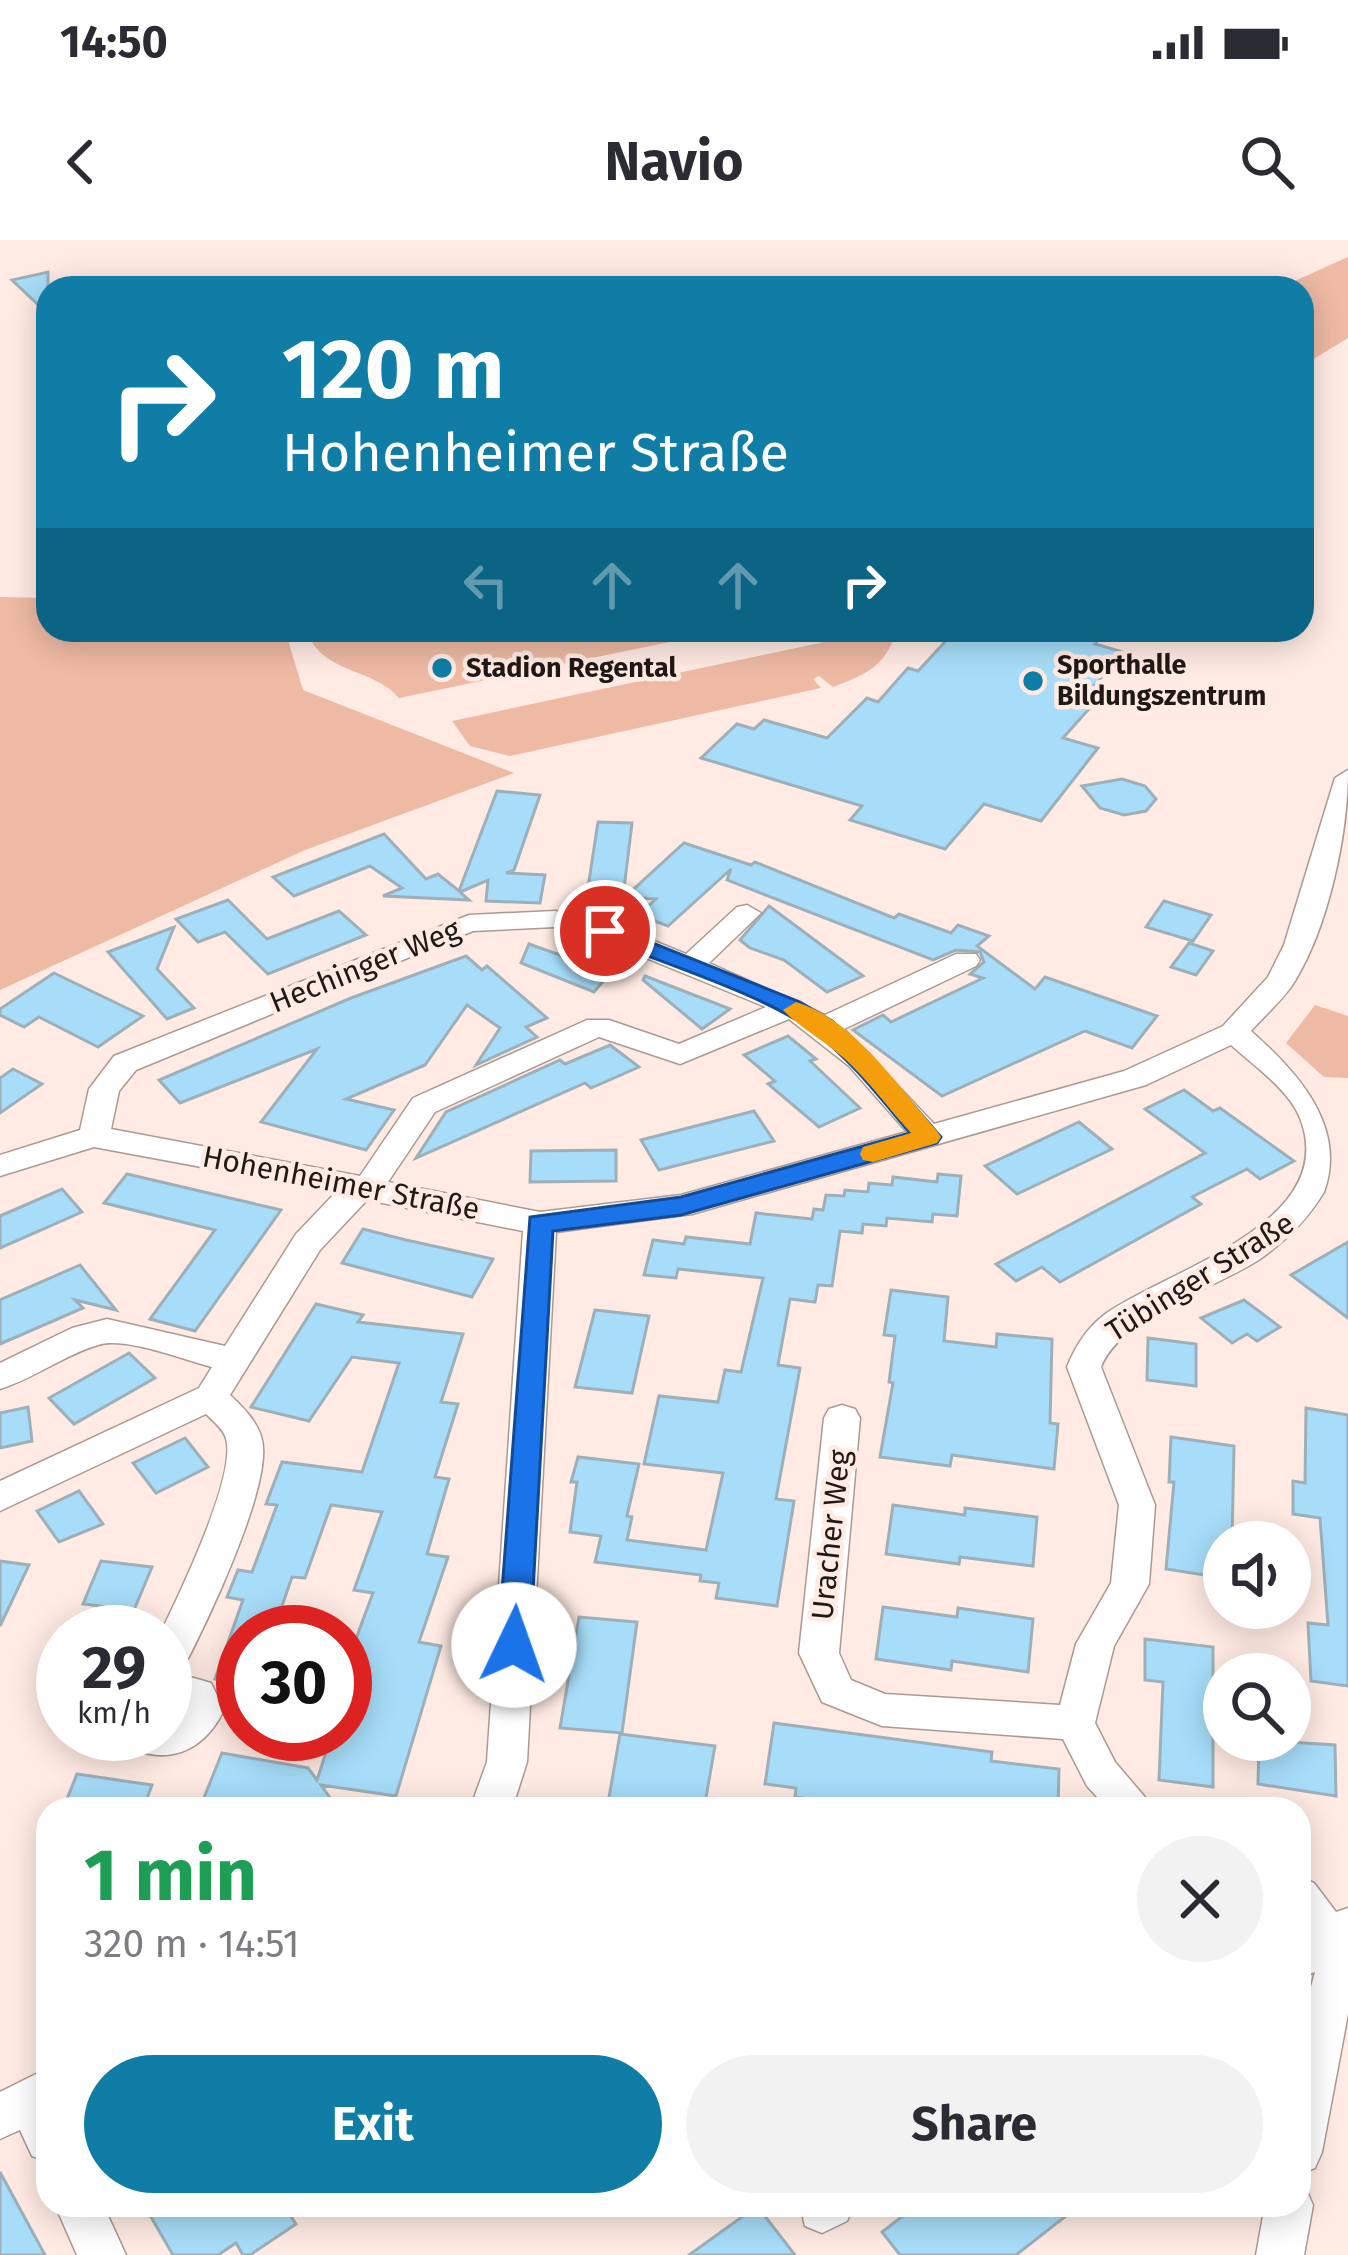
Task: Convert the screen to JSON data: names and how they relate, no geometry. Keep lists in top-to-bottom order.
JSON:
{
  "streets": {
    "street": [
      "Hechinger Weg",
      "Hohenheimer Straße",
      "Tübinger Straße",
      "Uracher Weg"
    ]
  },
  "crossings": [
    ["Hechinger Weg", "Hohenheimer Straße"],
    ["Hohenheimer Straße", "Tübinger Straße"],
    ["Tübinger Straße", "Uracher Weg"]
  ],
  "places": ["Stadion Regental", "Sporthalle Bildungszentrum"],
  "page": {
    "status": "14:50",
    "header": "Navio",
    "turn": ["120 m", "Hohenheimer Straße"],
    "speed": "29 km/h",
    "limit": "30",
    "heading": ["1 min", "320 m · 14:51"],
    "buttons": ["Exit", "Share"]
  }
}
